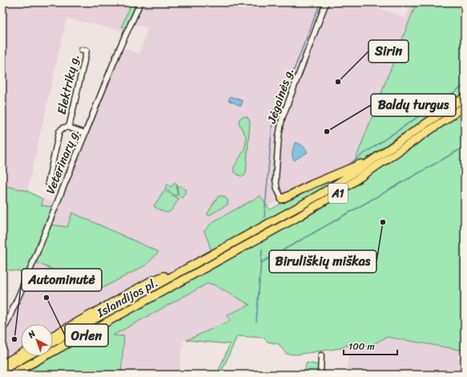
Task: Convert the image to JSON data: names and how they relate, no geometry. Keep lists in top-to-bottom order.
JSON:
{
  "streets": {
    "highway": ["A1", "Islandijos pl."],
    "street": ["Elektrikų g.", "Jėgainės g.", "Veterinarų g."]
  },
  "crossings": [
    ["Elektrikų g.", "Veterinarų g."],
    ["A1", "Islandijos pl."]
  ],
  "places": [
    "Sirin",
    "Baldų turgus",
    "Biruliškių miškas",
    "Orlen",
    "Autominutė"
  ],
  "scale_bar": "100 m",
  "north": "top left"
}
